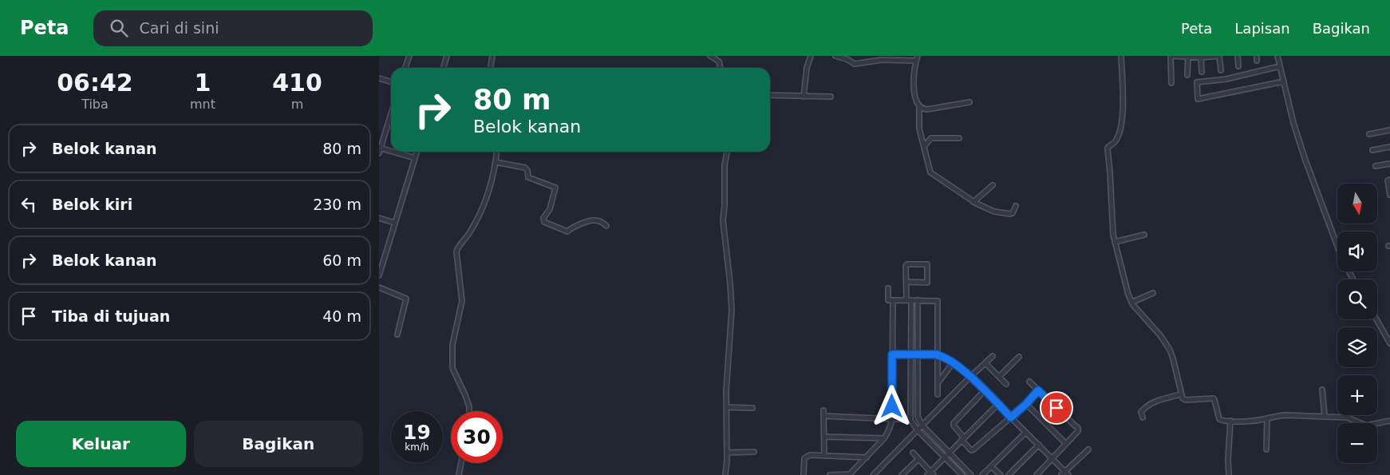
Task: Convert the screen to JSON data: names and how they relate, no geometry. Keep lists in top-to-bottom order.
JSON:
{
  "north": "bottom",
  "page": {
    "header": "Peta",
    "search": "Cari di sini",
    "nav": ["Peta", "Lapisan", "Bagikan"],
    "eta": [
      "06:42",
      "Tiba",
      "1",
      "mnt",
      "410",
      "m"
    ],
    "turn": ["80 m", "Belok kanan"],
    "list": [
      {
        "name": "Belok kanan",
        "value": "80 m"
      },
      {
        "name": "Belok kiri",
        "value": "230 m"
      },
      {
        "name": "Belok kanan",
        "value": "60 m"
      },
      {
        "name": "Tiba di tujuan",
        "value": "40 m"
      }
    ],
    "map_buttons": ["+", "−"],
    "speed": "19 km/h",
    "limit": "30",
    "buttons": ["Keluar", "Bagikan"]
  }
}
